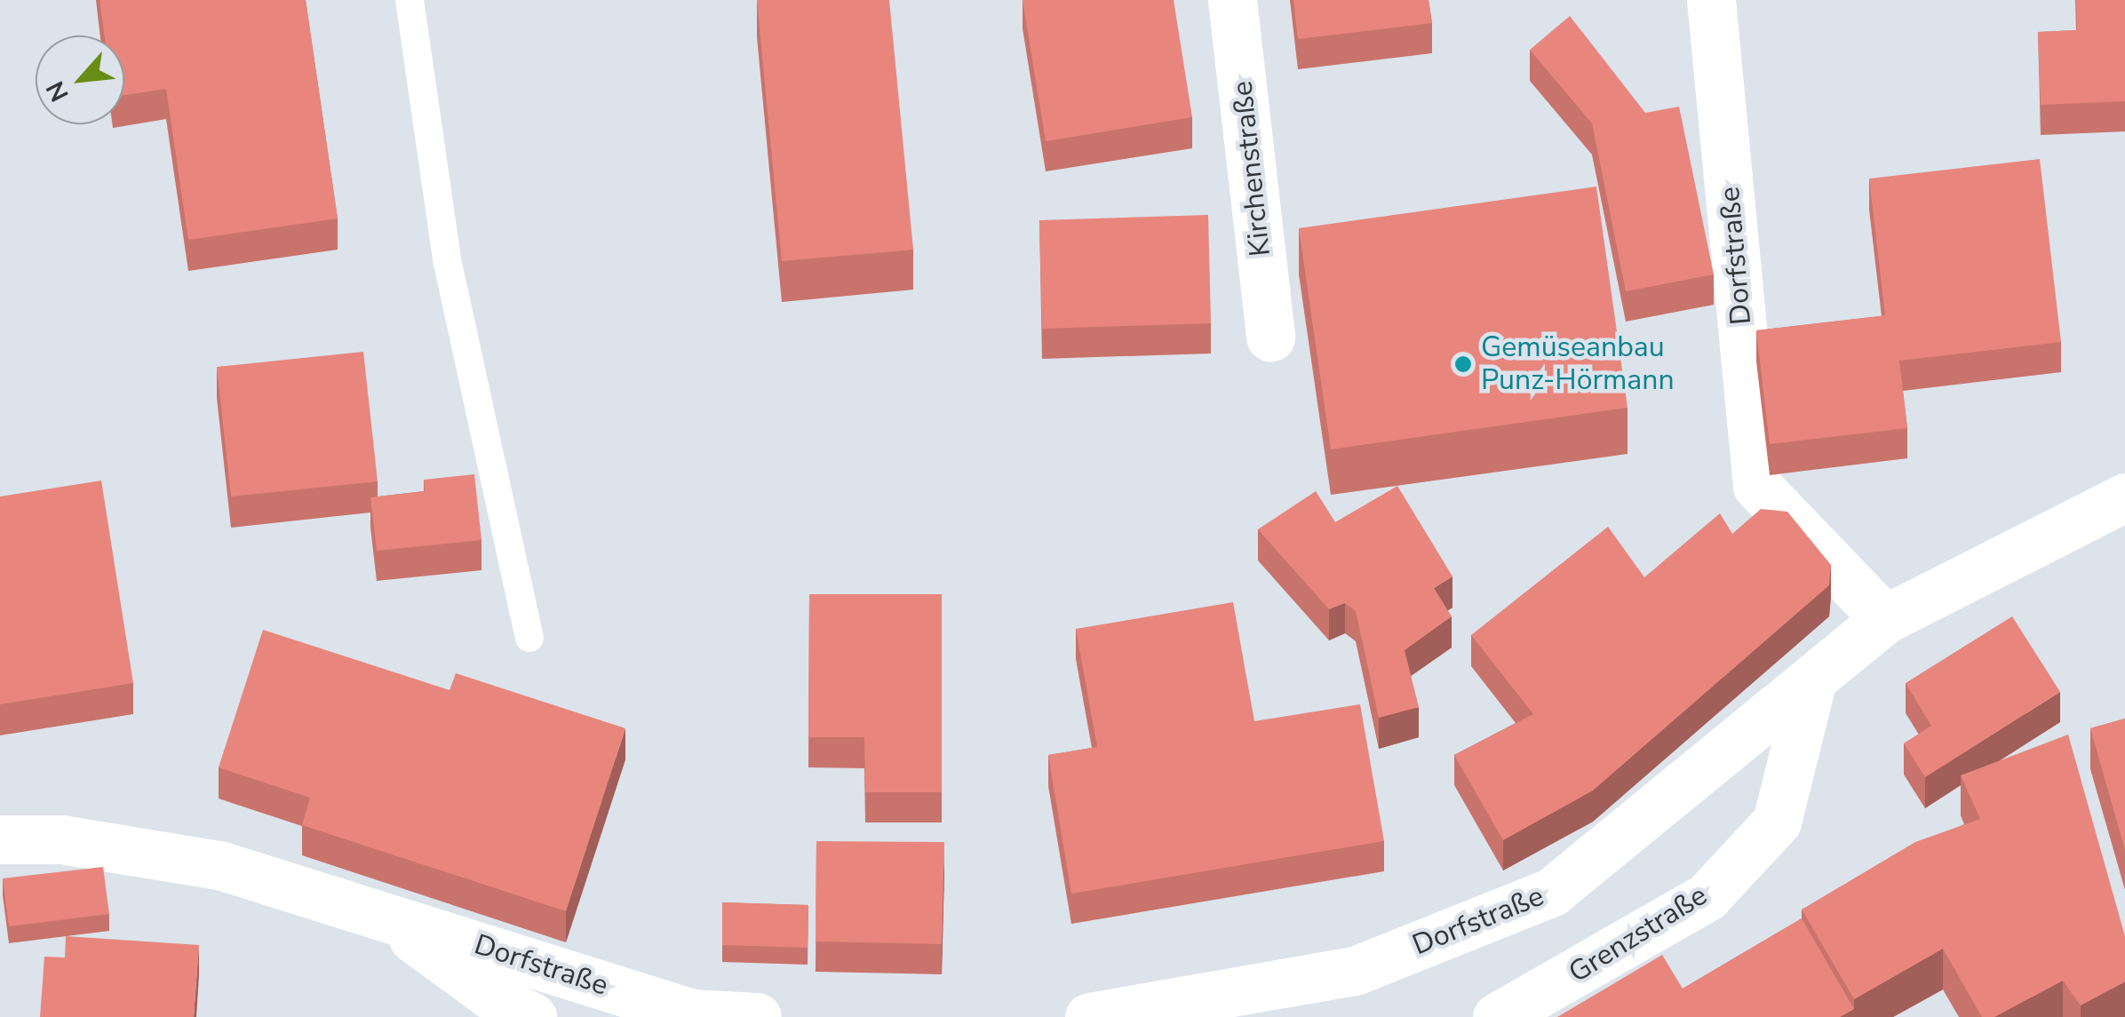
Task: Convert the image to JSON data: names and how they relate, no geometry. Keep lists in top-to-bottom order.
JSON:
{
  "streets": {
    "street": ["Kirchenstraße", "Dorfstraße", "Grenzstraße"]
  },
  "crossings": [
    ["Dorfstraße", "Grenzstraße"]
  ],
  "places": ["Gemüseanbau Punz-Hörmann"],
  "north": "bottom left"
}
